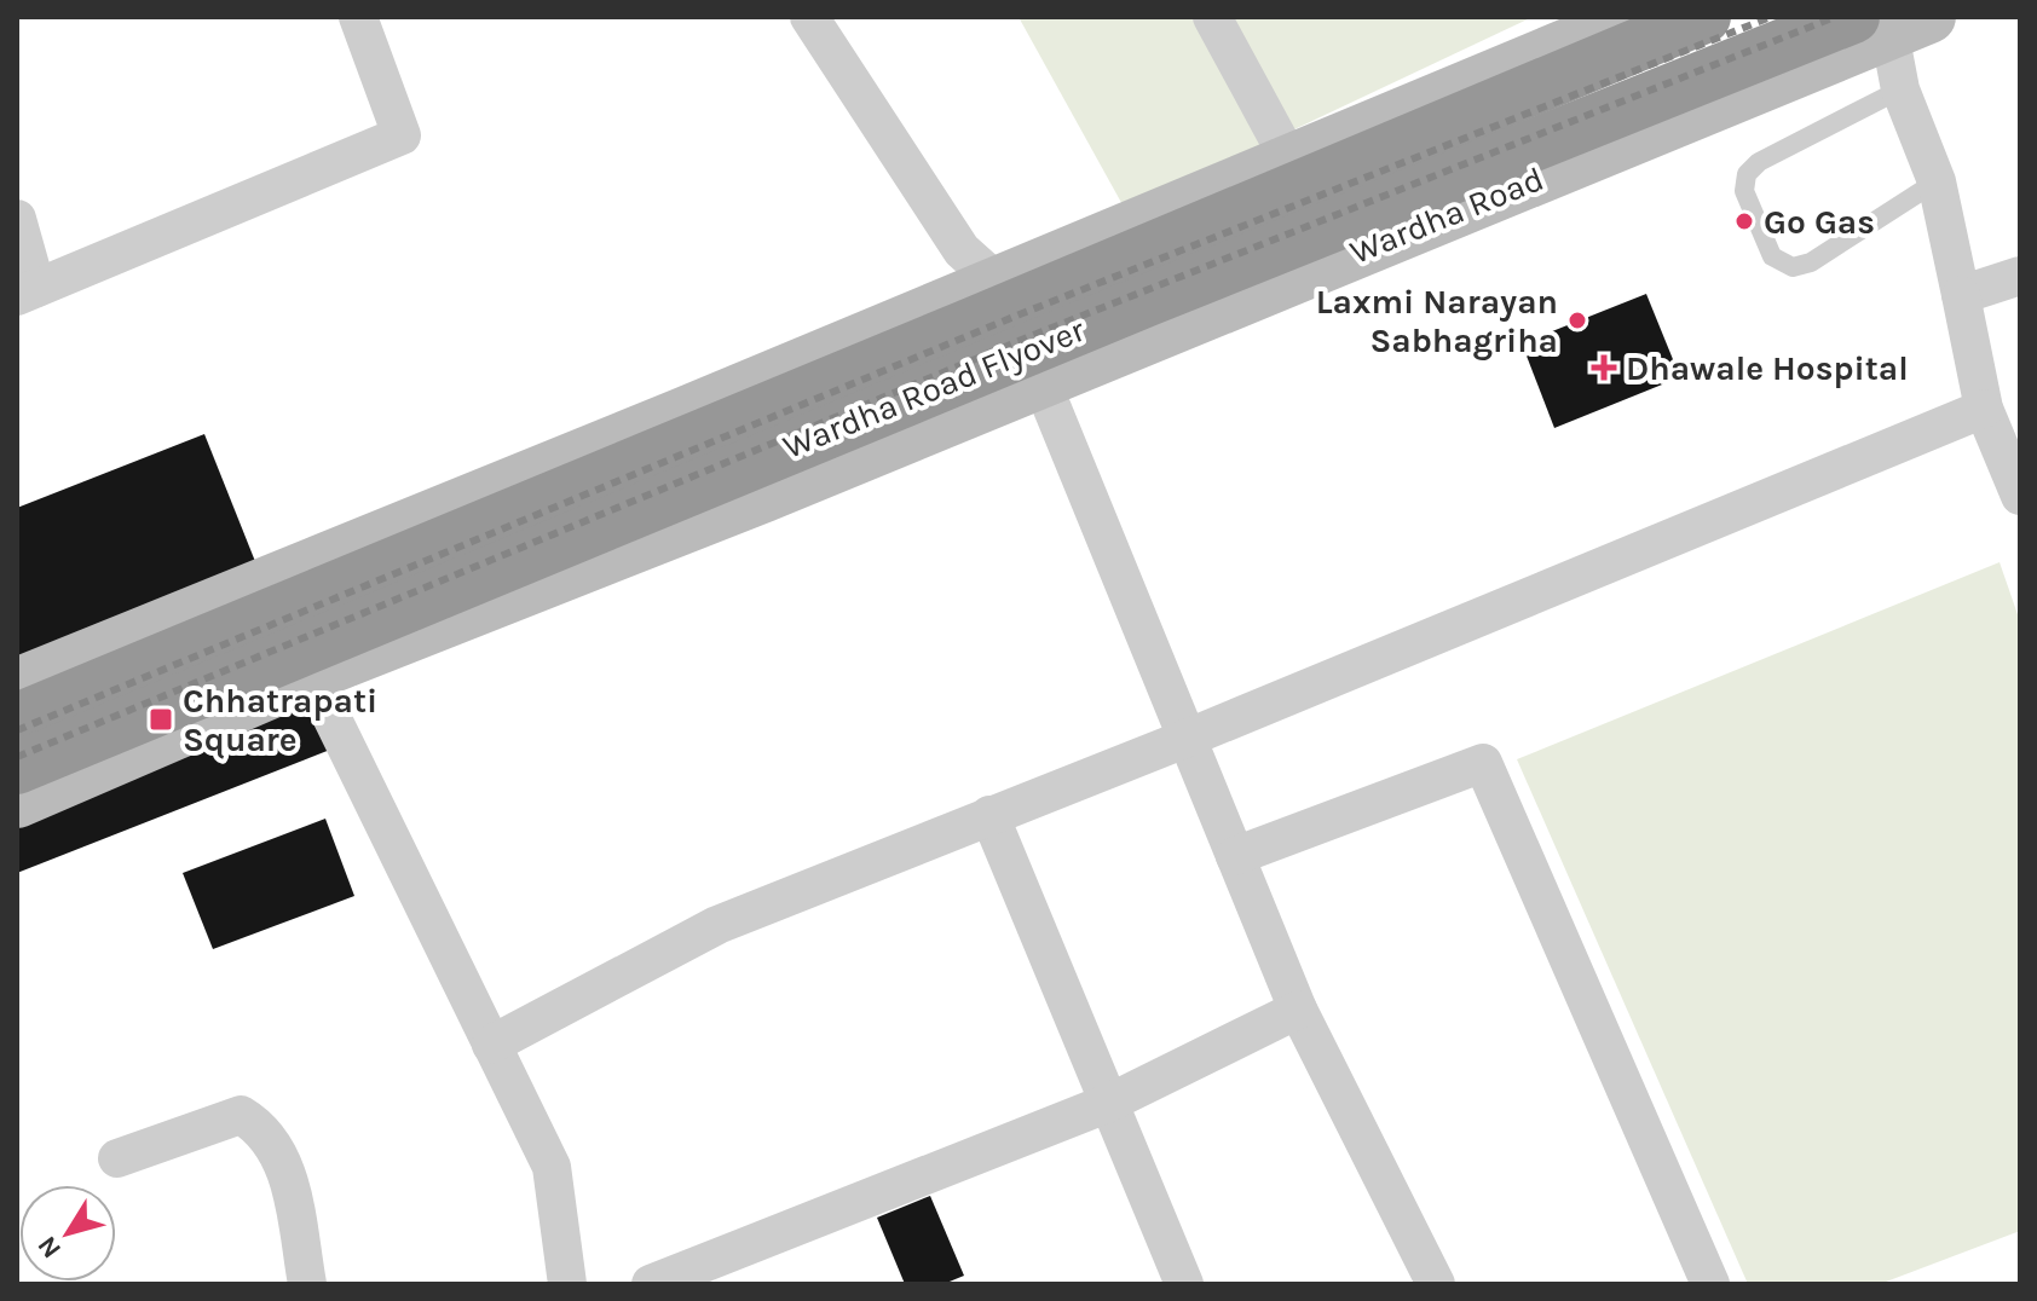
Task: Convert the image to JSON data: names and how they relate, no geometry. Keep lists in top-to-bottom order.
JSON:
{
  "streets": {
    "highway": ["Wardha Road Flyover"],
    "street": ["Wardha Road"]
  },
  "crossings": [
    ["Wardha Road", "Wardha Road Flyover"]
  ],
  "places": {
    "other": ["Go Gas", "Laxmi Narayan Sabhagriha"],
    "health": ["Dhawale Hospital"],
    "transit": ["Chhatrapati Square"]
  },
  "north": "bottom left"
}
